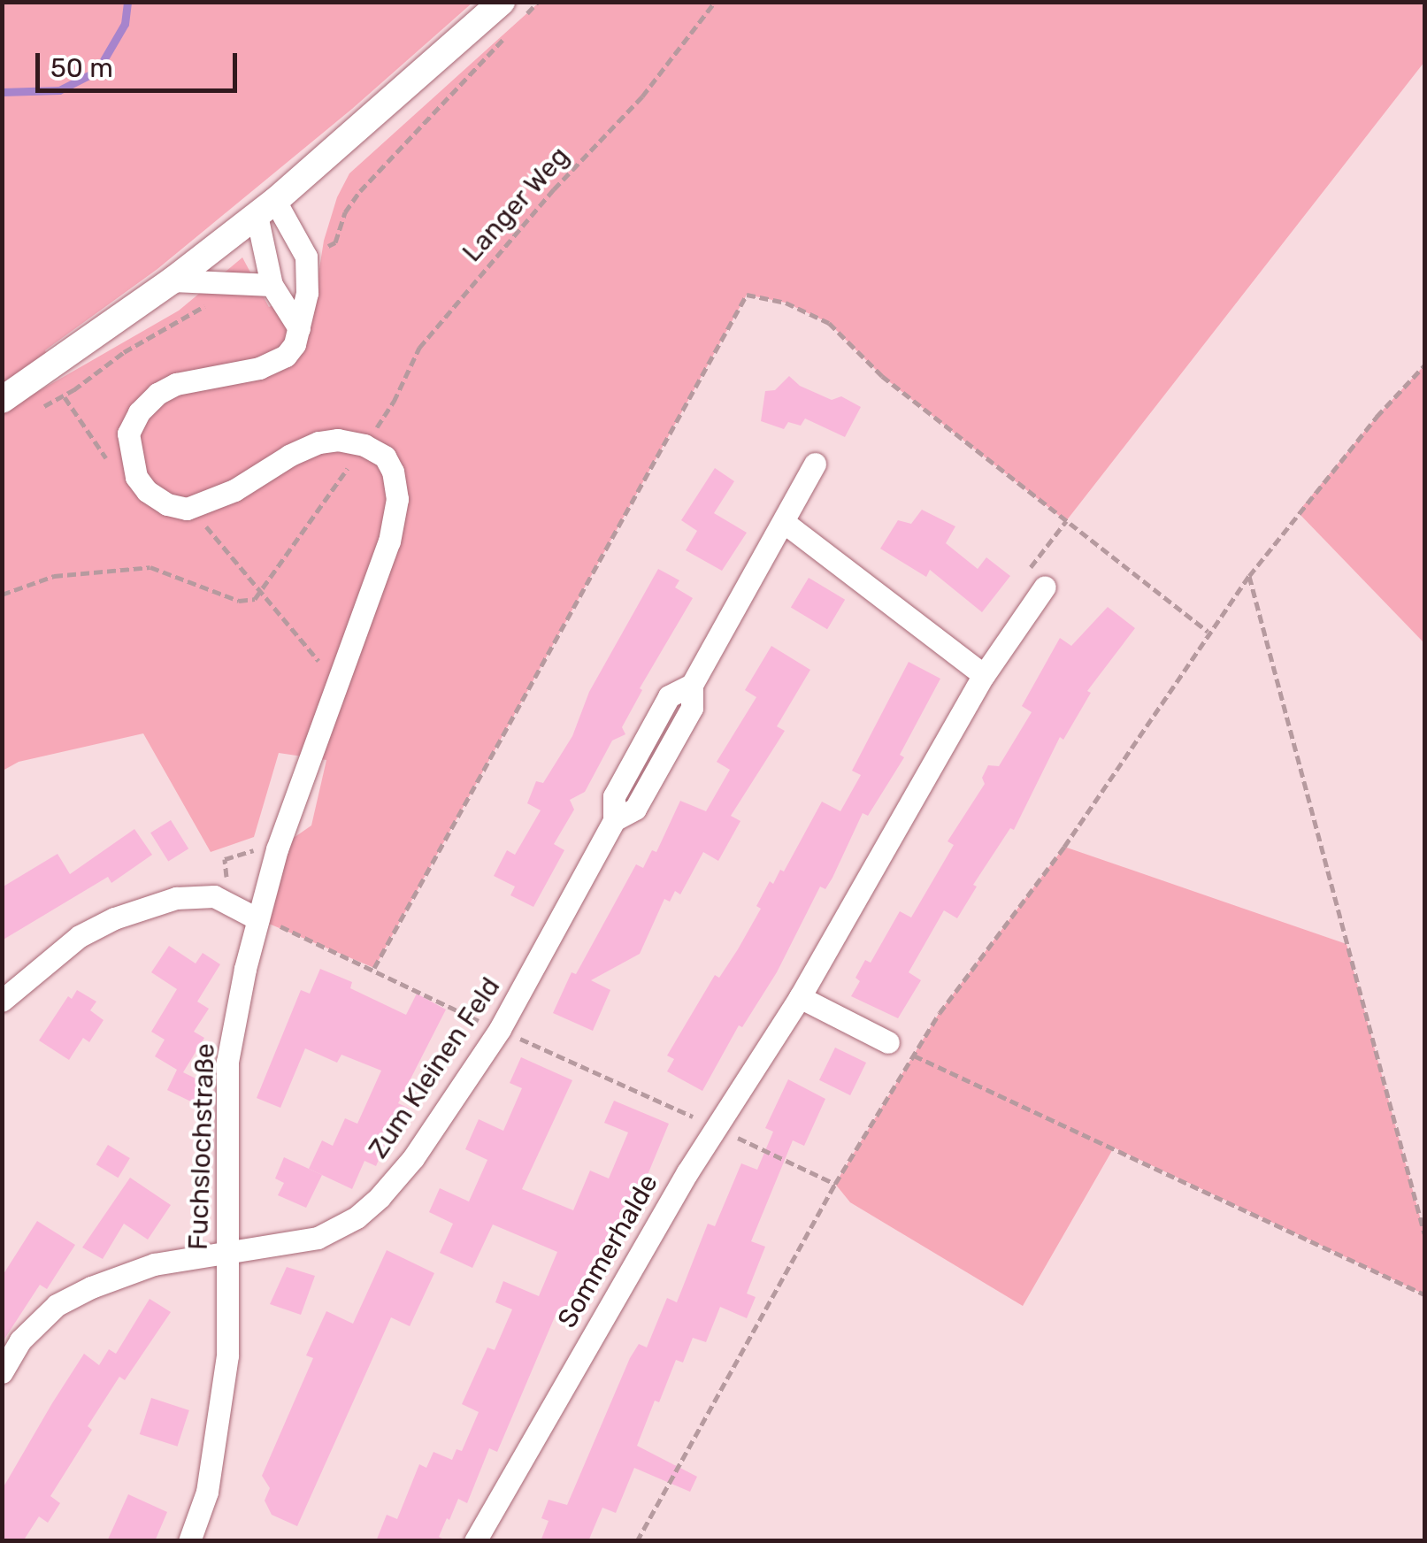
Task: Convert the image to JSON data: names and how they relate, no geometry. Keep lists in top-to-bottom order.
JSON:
{
  "streets": {
    "street": ["Zum Kleinen Feld", "Fuchslochstraße", "Sommerhalde"],
    "path": ["Langer Weg"]
  },
  "crossings": [
    ["Langer Weg", "Fuchslochstraße"],
    ["Zum Kleinen Feld", "Fuchslochstraße"]
  ],
  "scale_bar": "50 m"
}
